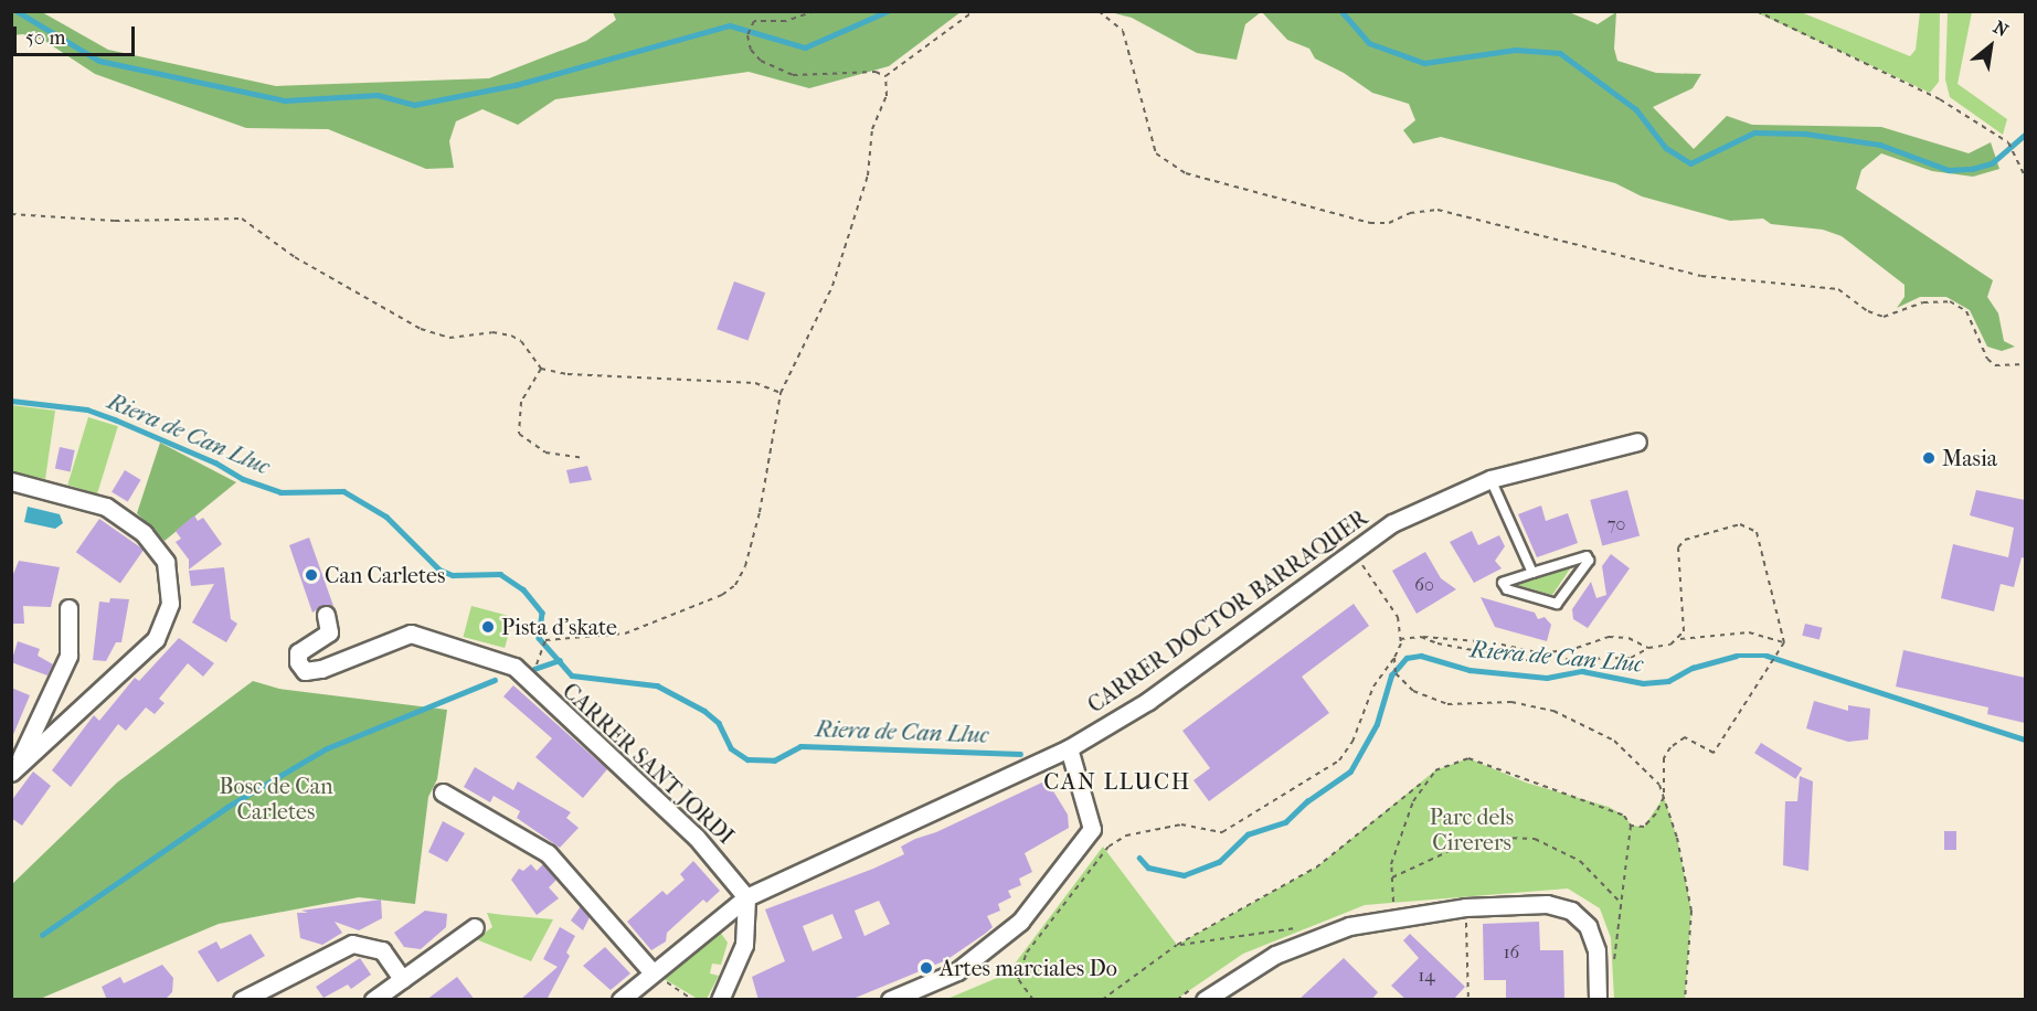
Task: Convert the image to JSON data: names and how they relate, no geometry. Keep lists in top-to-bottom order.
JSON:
{
  "streets": {
    "street": ["CARRER DOCTOR BARRAQUER", "CARRER SANT JORDI"]
  },
  "crossings": [
    ["CARRER DOCTOR BARRAQUER", "CARRER SANT JORDI"]
  ],
  "districts": ["CAN LLUCH"],
  "water": ["Riera de Can Lluc"],
  "parks": ["Bosc de Can Carletes", "Parc dels Cirerers"],
  "places": [
    "Masia",
    "Can Carletes",
    "Pista d'skate",
    "Artes marciales Do"
  ],
  "house_numbers": [
    "70",
    "60",
    "16",
    "14"
  ],
  "scale_bar": "50 m",
  "north": "top right"
}
